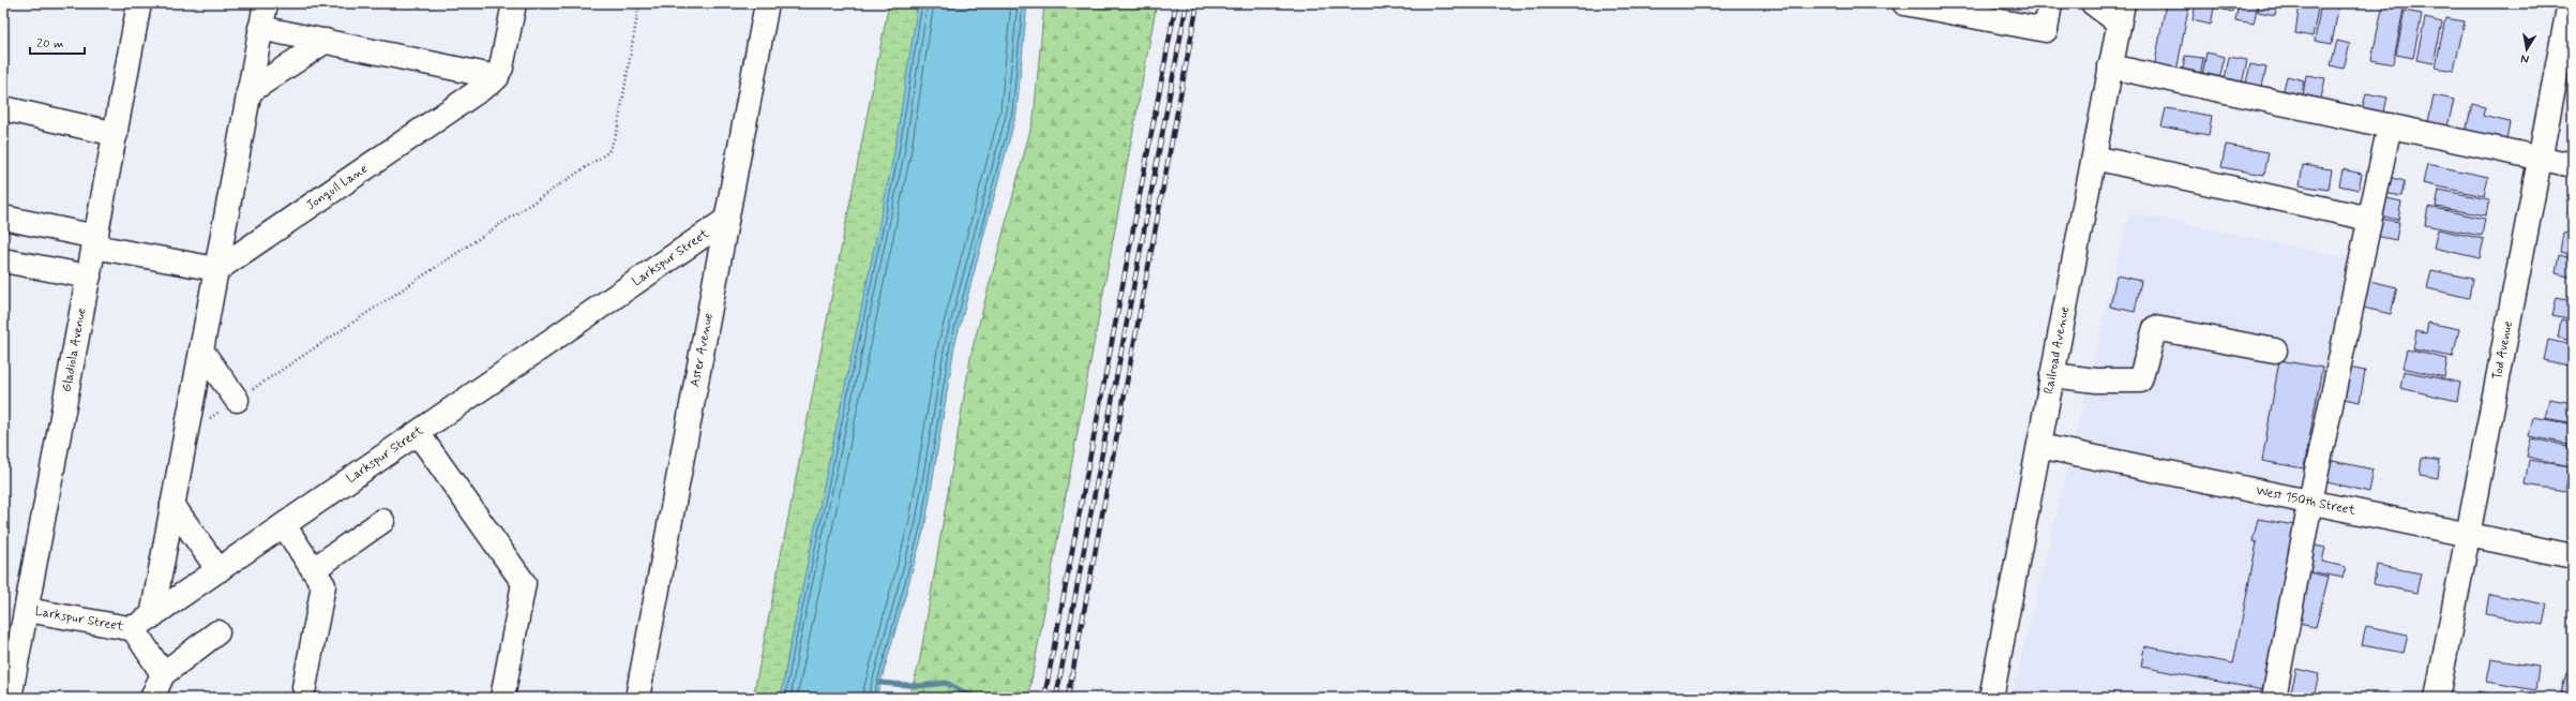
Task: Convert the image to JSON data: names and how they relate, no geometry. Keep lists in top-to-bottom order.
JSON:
{
  "streets": {
    "street": [
      "Jonquil Lane",
      "Larkspur Street",
      "Gladiola Avenue",
      "Aster Avenue",
      "Railroad Avenue",
      "Tod Avenue",
      "West 150th Street"
    ]
  },
  "crossings": [
    ["Larkspur Street", "Gladiola Avenue"],
    ["Larkspur Street", "Aster Avenue"],
    ["Railroad Avenue", "West 150th Street"],
    ["Tod Avenue", "West 150th Street"]
  ],
  "scale_bar": "20 m",
  "north": "bottom"
}
